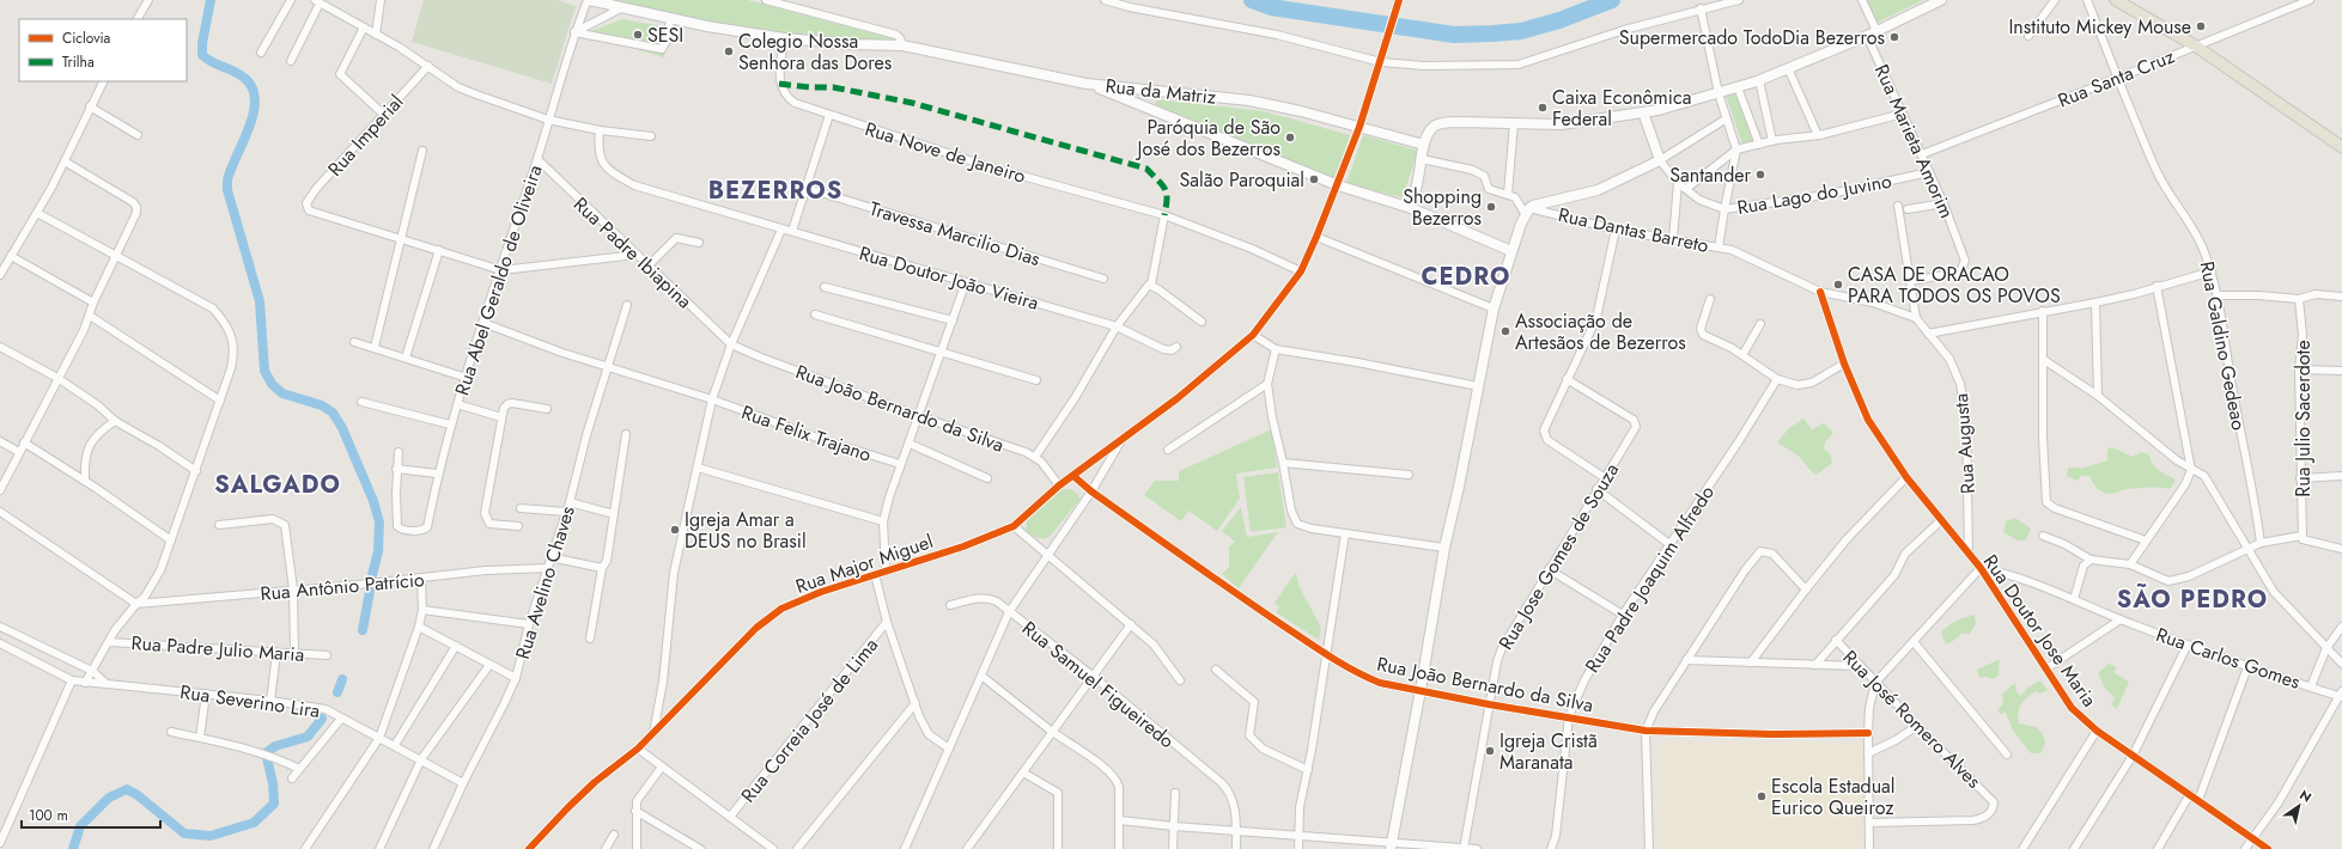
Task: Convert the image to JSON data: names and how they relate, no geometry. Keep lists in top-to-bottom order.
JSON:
{
  "streets": {
    "main road": ["Rua da Matriz", "Rua Dantas Barreto"],
    "street": [
      "Rua Santa Cruz",
      "Rua Imperial",
      "Rua Marieta Amorim",
      "Rua Nove de Janeiro",
      "Rua Lago do Juvino",
      "Travessa Marcilio Dias",
      "Rua Padre Ibiapina",
      "Rua Doutor João Vieira",
      "Rua Abel Geraldo de Oliveira",
      "Rua Galdino Gedeao",
      "Rua João Bernardo da Silva",
      "Rua Julio Sacerdote",
      "Rua Felix Trajano",
      "Rua Augusta",
      "Rua Jose Gomes de Souza",
      "Rua Major Miguel",
      "Rua Padre Joaquim Alfredo",
      "Rua Avelino Chaves",
      "Rua Antônio Patrício",
      "Rua Doutor Jose Maria",
      "Rua Padre Julio Maria",
      "Rua Carlos Gomes",
      "Rua Samuel Figueiredo",
      "Rua Severino Lira",
      "Rua José Romero Alves",
      "Rua Correia José de Lima"
    ]
  },
  "crossings": [
    ["Rua Santa Cruz", "Rua Marieta Amorim"],
    ["Rua Santa Cruz", "Rua Galdino Gedeao"],
    ["Rua da Matriz", "Rua Major Miguel"],
    ["Rua Marieta Amorim", "Rua Lago do Juvino"],
    ["Rua Nove de Janeiro", "Rua Major Miguel"],
    ["Rua Lago do Juvino", "Rua Dantas Barreto"],
    ["Rua Padre Ibiapina", "Rua Abel Geraldo de Oliveira"],
    ["Rua Padre Ibiapina", "Rua João Bernardo da Silva"],
    ["Rua Abel Geraldo de Oliveira", "Rua Felix Trajano"],
    ["Rua João Bernardo da Silva", "Rua Jose Gomes de Souza"],
    ["Rua João Bernardo da Silva", "Rua Major Miguel"],
    ["Rua João Bernardo da Silva", "Rua Padre Joaquim Alfredo"],
    ["Rua Felix Trajano", "Rua Avelino Chaves"],
    ["Rua Augusta", "Rua Doutor Jose Maria"],
    ["Rua Avelino Chaves", "Rua Antônio Patrício"],
    ["Rua Avelino Chaves", "Rua Severino Lira"],
    ["Rua Doutor Jose Maria", "Rua Carlos Gomes"]
  ],
  "districts": [
    "BEZERROS",
    "CEDRO",
    "SALGADO",
    "SÃO PEDRO"
  ],
  "places": [
    "Instituto Mickey Mouse",
    "SESI",
    "Supermercado TodoDia Bezerros",
    "Colegio Nossa Senhora das Dores",
    "Caixa Econômica Federal",
    "Paróquia de São José dos Bezerros",
    "Santander",
    "Salão Paroquial",
    "Shopping Bezerros",
    "CASA DE ORACAO PARA TODOS OS POVOS",
    "Associação de Artesãos de Bezerros",
    "Igreja Amar a DEUS no Brasil",
    "Igreja Cristã Maranata",
    "Escola Estadual Eurico Queiroz"
  ],
  "legend": ["Ciclovia", "Trilha"],
  "scale_bar": "100 m",
  "north": "top right"
}
